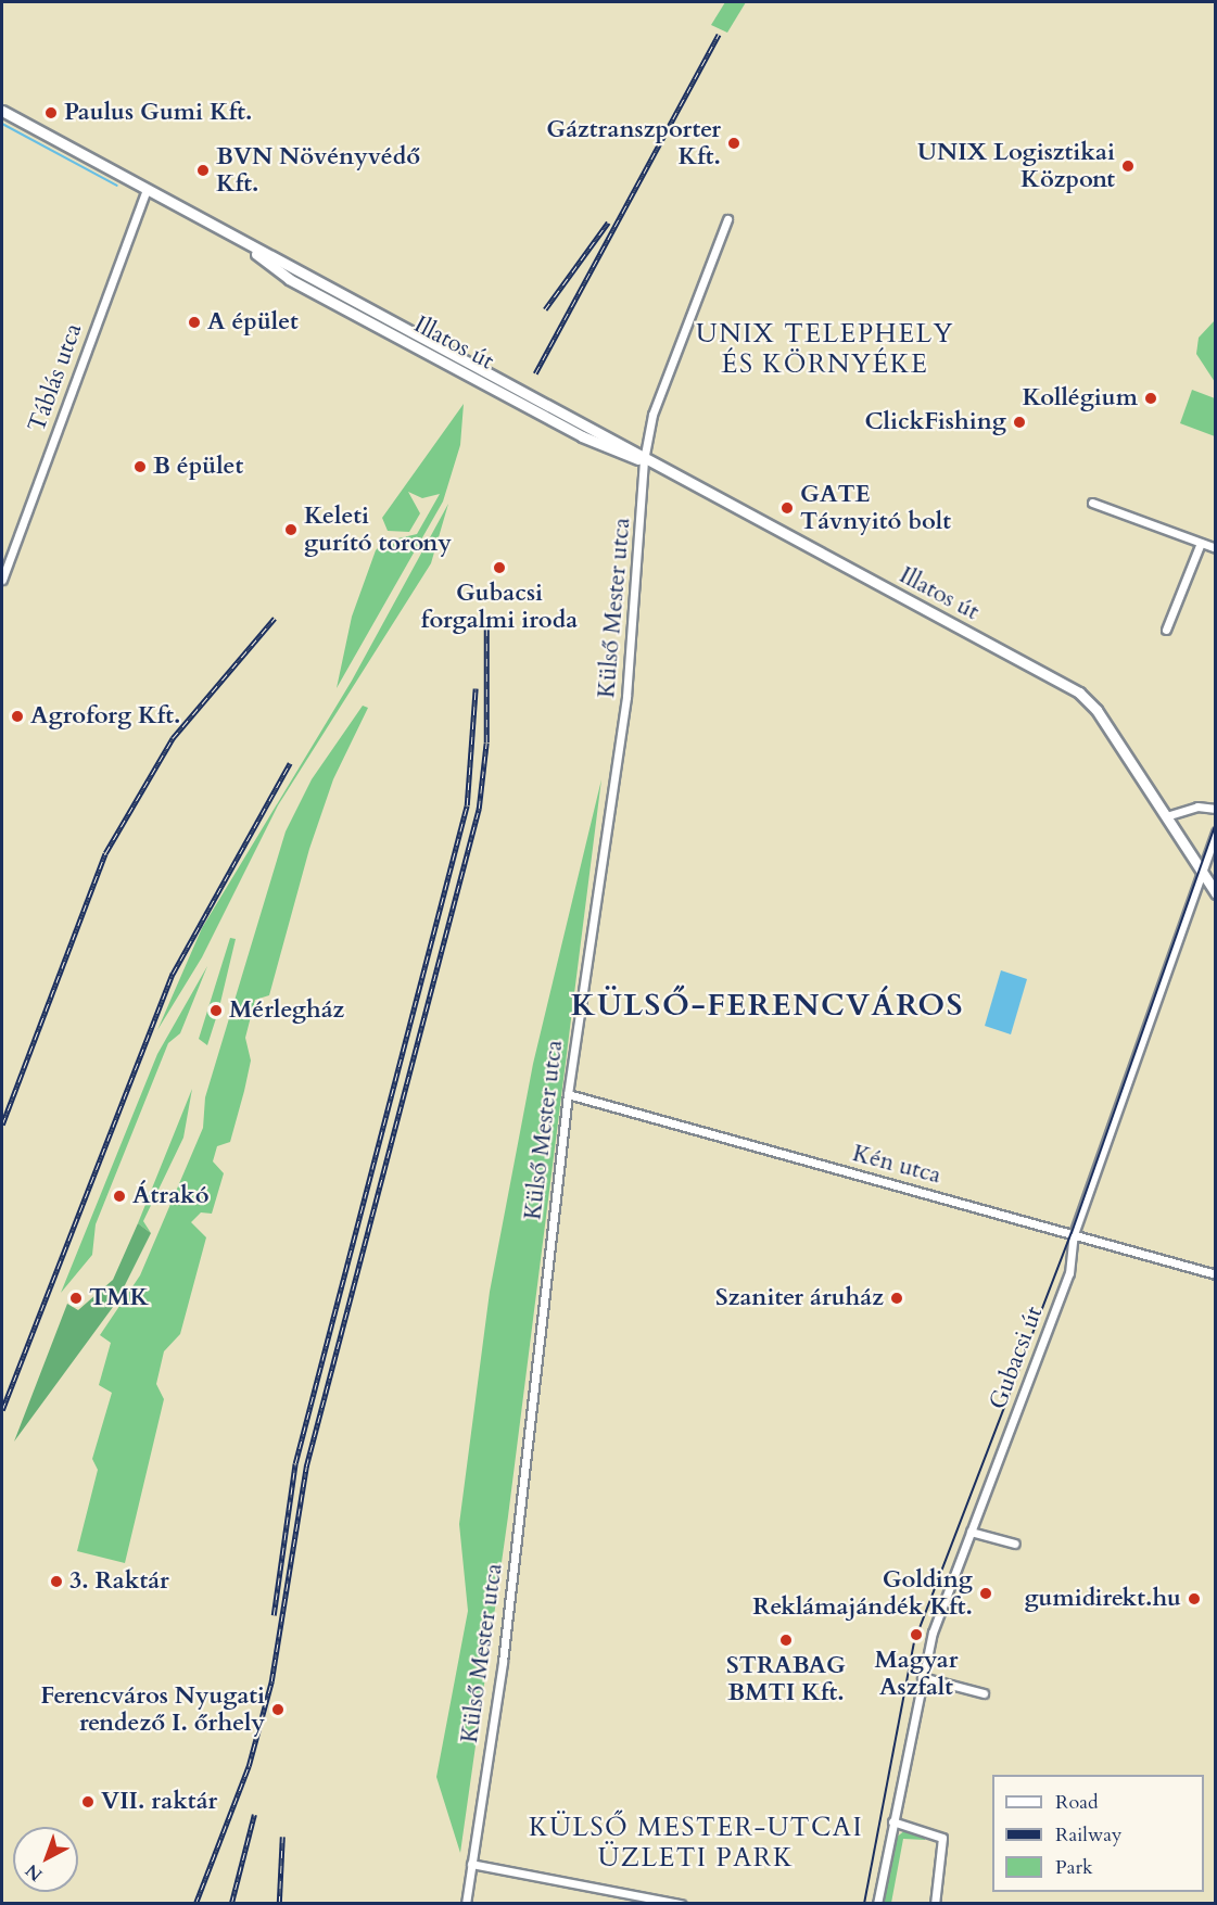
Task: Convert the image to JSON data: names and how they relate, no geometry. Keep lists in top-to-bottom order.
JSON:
{
  "streets": {
    "street": [
      "Illatos út",
      "Táblás utca",
      "Külső Mester utca",
      "Kén utca",
      "Gubacsi út"
    ]
  },
  "crossings": [
    ["Illatos út", "Táblás utca"],
    ["Illatos út", "Külső Mester utca"],
    ["Illatos út", "Gubacsi út"],
    ["Külső Mester utca", "Kén utca"],
    ["Kén utca", "Gubacsi út"]
  ],
  "districts": ["UNIX TELEPHELY ÉS KÖRNYÉKE", "KÜLSŐ-FERENCVÁROS", "KÜLSŐ MESTER-UTCAI ÜZLETI PARK"],
  "places": [
    "Paulus Gumi Kft.",
    "Gáztranszporter Kft.",
    "UNIX Logisztikai Központ",
    "BVN Növényvédő Kft.",
    "A épület",
    "Kollégium",
    "ClickFishing",
    "B épület",
    "GATE Távnyitó bolt",
    "Keleti gurító torony",
    "Gubacsi forgalmi iroda",
    "Agroforg Kft.",
    "Mérlegház",
    "Átrakó",
    "TMK",
    "Szaniter áruház",
    "3. Raktár",
    "Golding Reklámajándék Kft.",
    "gumidirekt.hu",
    "Magyar Aszfalt",
    "STRABAG BMTI Kft.",
    "Ferencváros Nyugati rendező I. őrhely",
    "VII. raktár"
  ],
  "legend": ["Road", "Railway", "Park"],
  "north": "bottom left"
}
